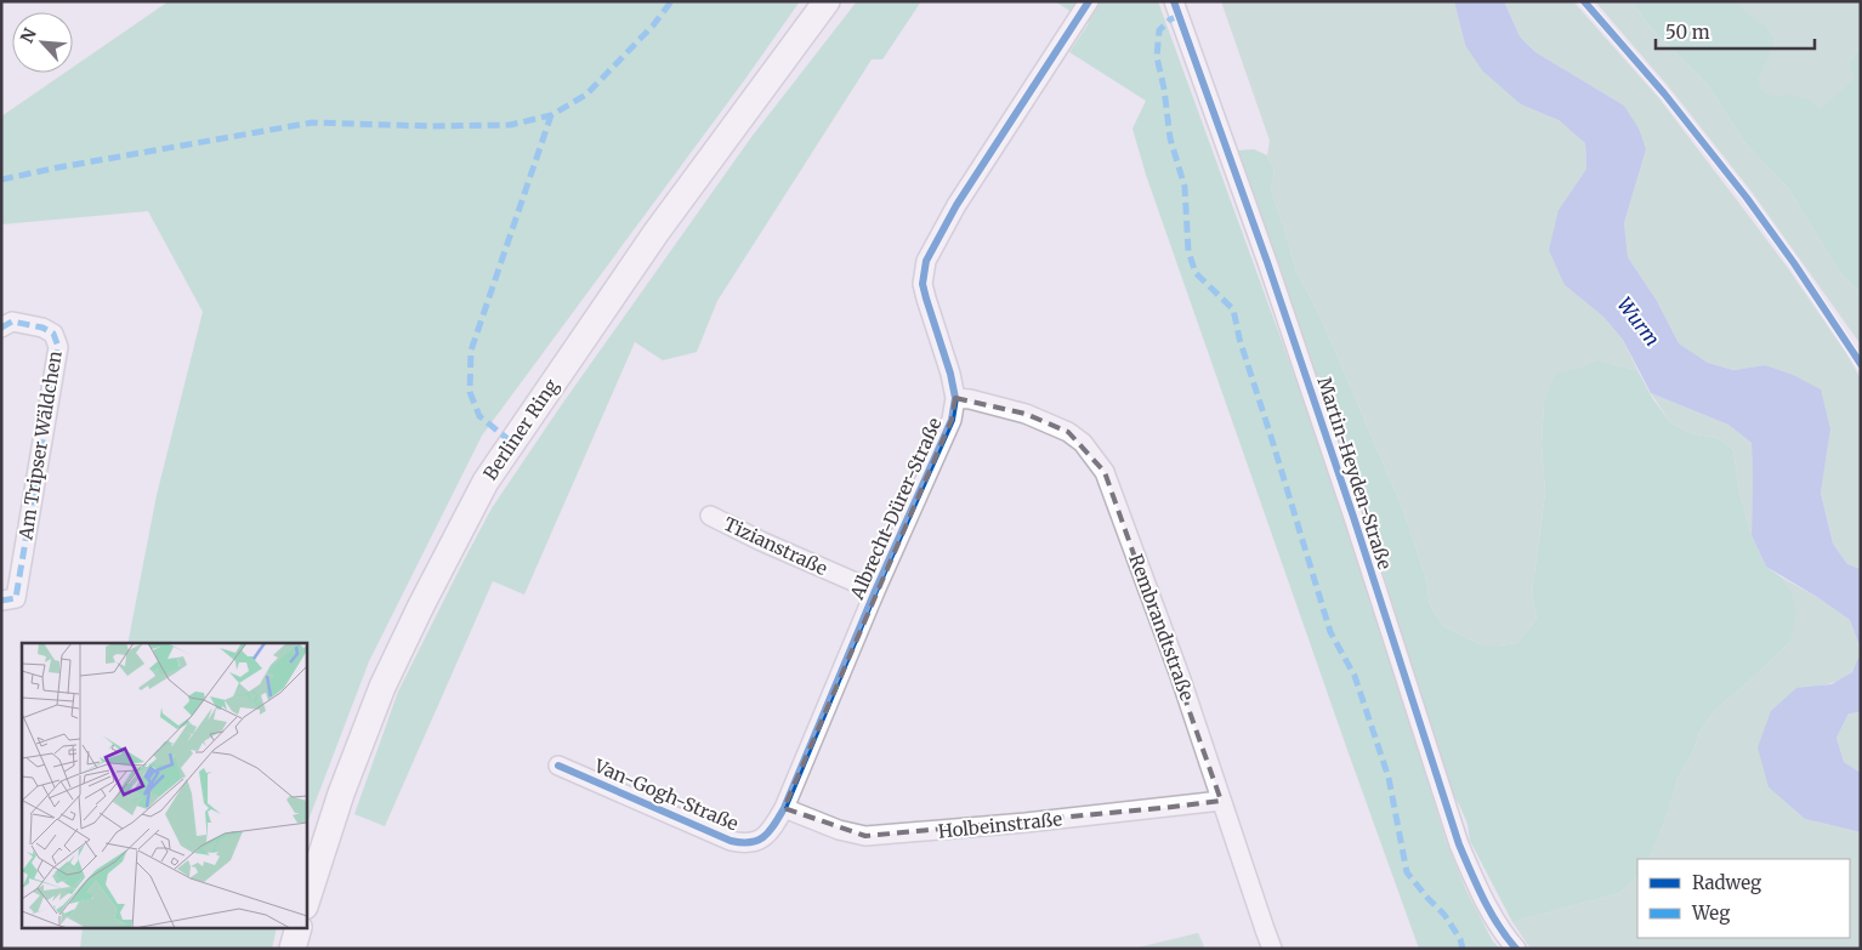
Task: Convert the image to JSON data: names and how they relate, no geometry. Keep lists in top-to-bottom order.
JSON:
{
  "streets": {
    "main road": ["Berliner Ring"],
    "street": [
      "Am Tripser Wäldchen",
      "Martin-Heyden-Straße",
      "Albrecht-Dürer-Straße",
      "Tizianstraße",
      "Rembrandtstraße",
      "Van-Gogh-Straße",
      "Holbeinstraße"
    ]
  },
  "crossings": [
    ["Albrecht-Dürer-Straße", "Tizianstraße"],
    ["Albrecht-Dürer-Straße", "Rembrandtstraße"],
    ["Albrecht-Dürer-Straße", "Van-Gogh-Straße"],
    ["Albrecht-Dürer-Straße", "Holbeinstraße"],
    ["Rembrandtstraße", "Holbeinstraße"],
    ["Van-Gogh-Straße", "Holbeinstraße"]
  ],
  "water": ["Wurm"],
  "legend": ["Radweg", "Weg"],
  "scale_bar": "50 m",
  "north": "top left"
}
